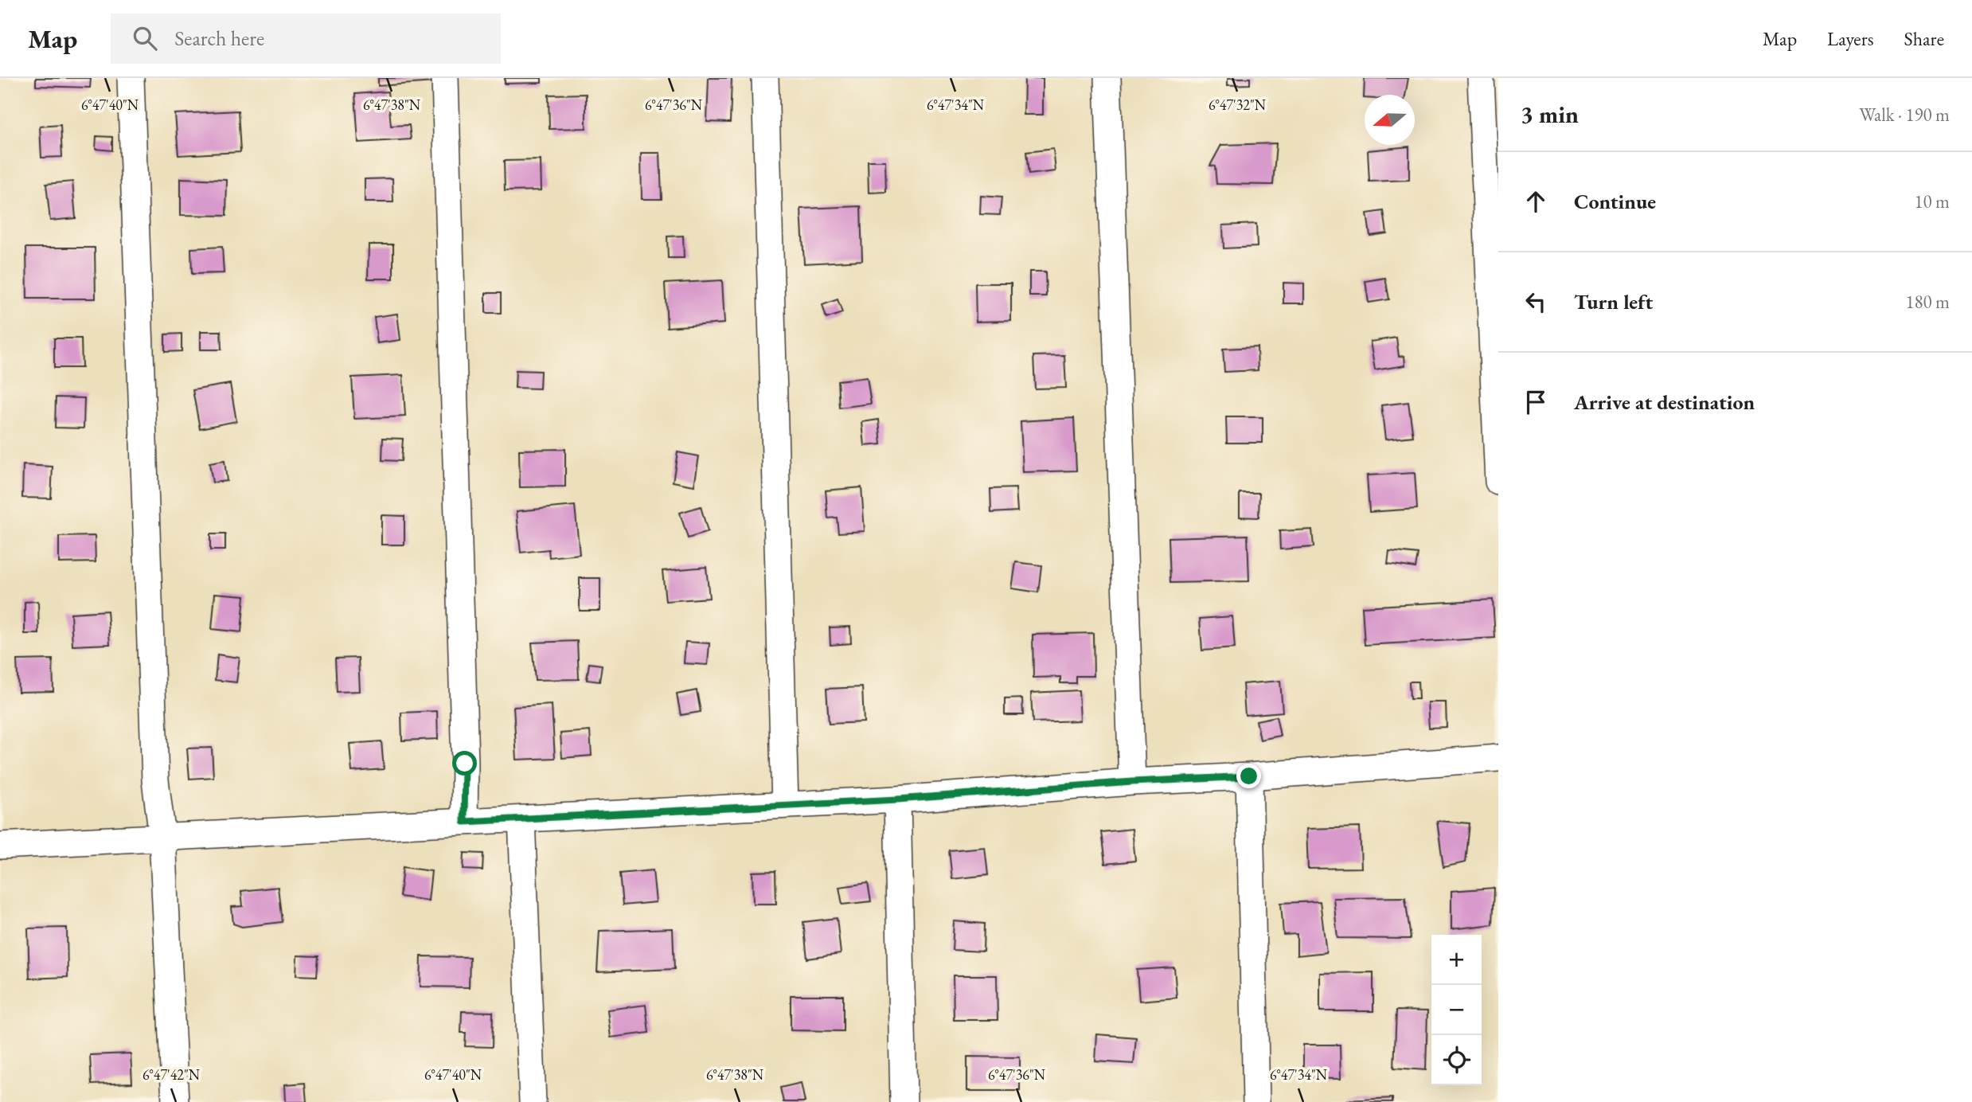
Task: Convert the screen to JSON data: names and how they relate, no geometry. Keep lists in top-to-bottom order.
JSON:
{
  "north": "left",
  "page": {
    "header": "Map",
    "search": "Search here",
    "nav": ["Map", "Layers", "Share"],
    "heading": ["3 min", "Walk · 190 m"],
    "list": [
      ["Continue", "10 m"],
      ["Turn left", "180 m"],
      "Arrive at destination"
    ],
    "map_buttons": ["+", "−"]
  },
  "coordinates": [
    "6°47'34\"N",
    "6°47'32\"N",
    "6°47'40\"N",
    "6°47'38\"N",
    "6°47'36\"N",
    "6°47'42\"N"
  ]
}
